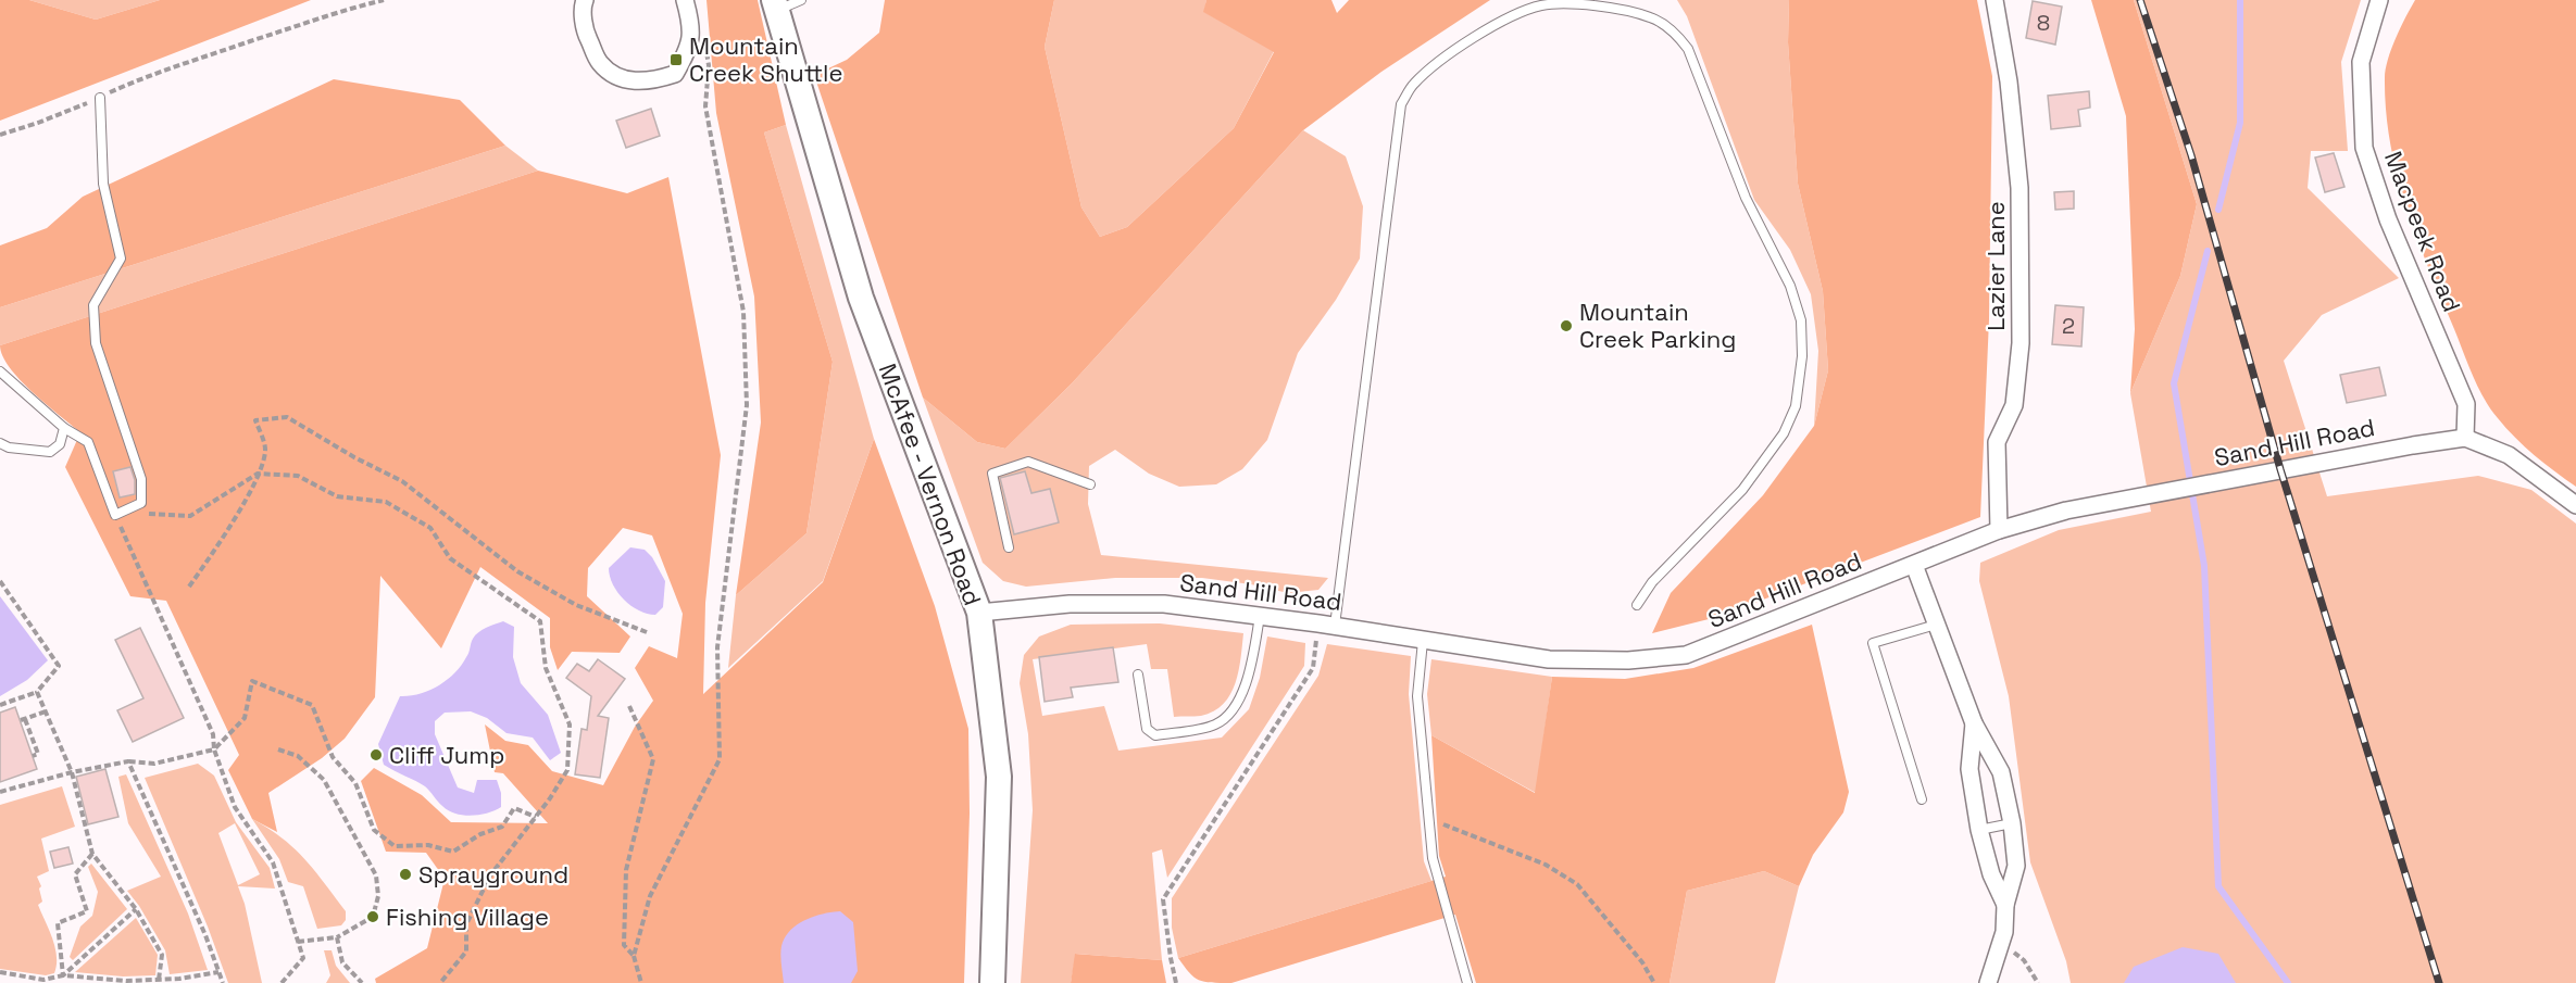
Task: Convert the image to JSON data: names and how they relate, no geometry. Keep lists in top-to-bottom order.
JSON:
{
  "streets": {
    "main road": ["McAfee - Vernon Road"],
    "street": ["Macpeek Road", "Lazier Lane", "Sand Hill Road"]
  },
  "crossings": [
    ["Macpeek Road", "Sand Hill Road"],
    ["Lazier Lane", "Sand Hill Road"],
    ["Sand Hill Road", "McAfee - Vernon Road"]
  ],
  "places": {
    "transit": ["Mountain Creek Shuttle"],
    "other": [
      "Mountain Creek Parking",
      "Cliff Jump",
      "Sprayground",
      "Fishing Village"
    ]
  },
  "house_numbers": ["8", "2"]
}
